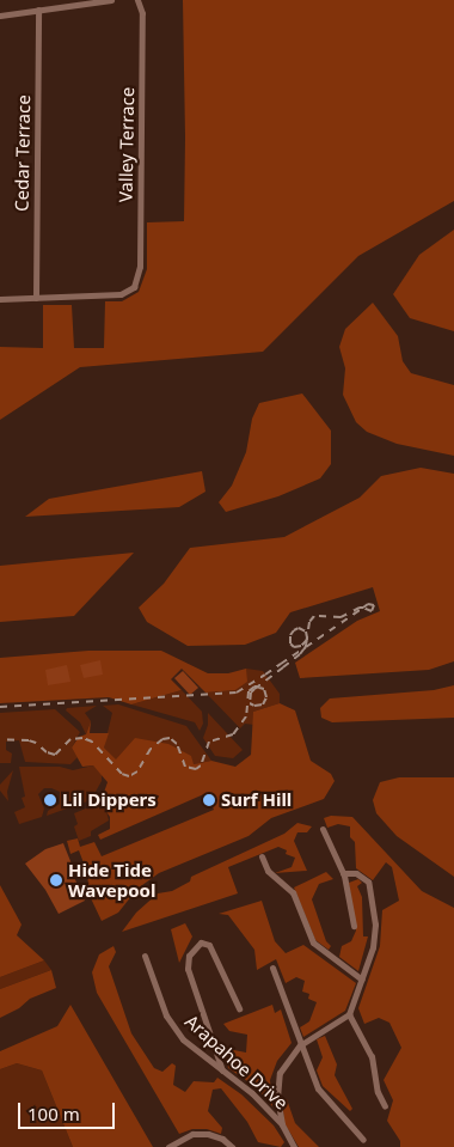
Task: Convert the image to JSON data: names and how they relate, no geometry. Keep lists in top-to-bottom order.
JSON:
{
  "streets": {
    "street": ["Valley Terrace", "Cedar Terrace", "Arapahoe Drive"]
  },
  "crossings": [
    ["Valley Terrace", "Cedar Terrace"]
  ],
  "places": ["Lil Dippers", "Surf Hill", "Hide Tide Wavepool"],
  "scale_bar": "100 m"
}
